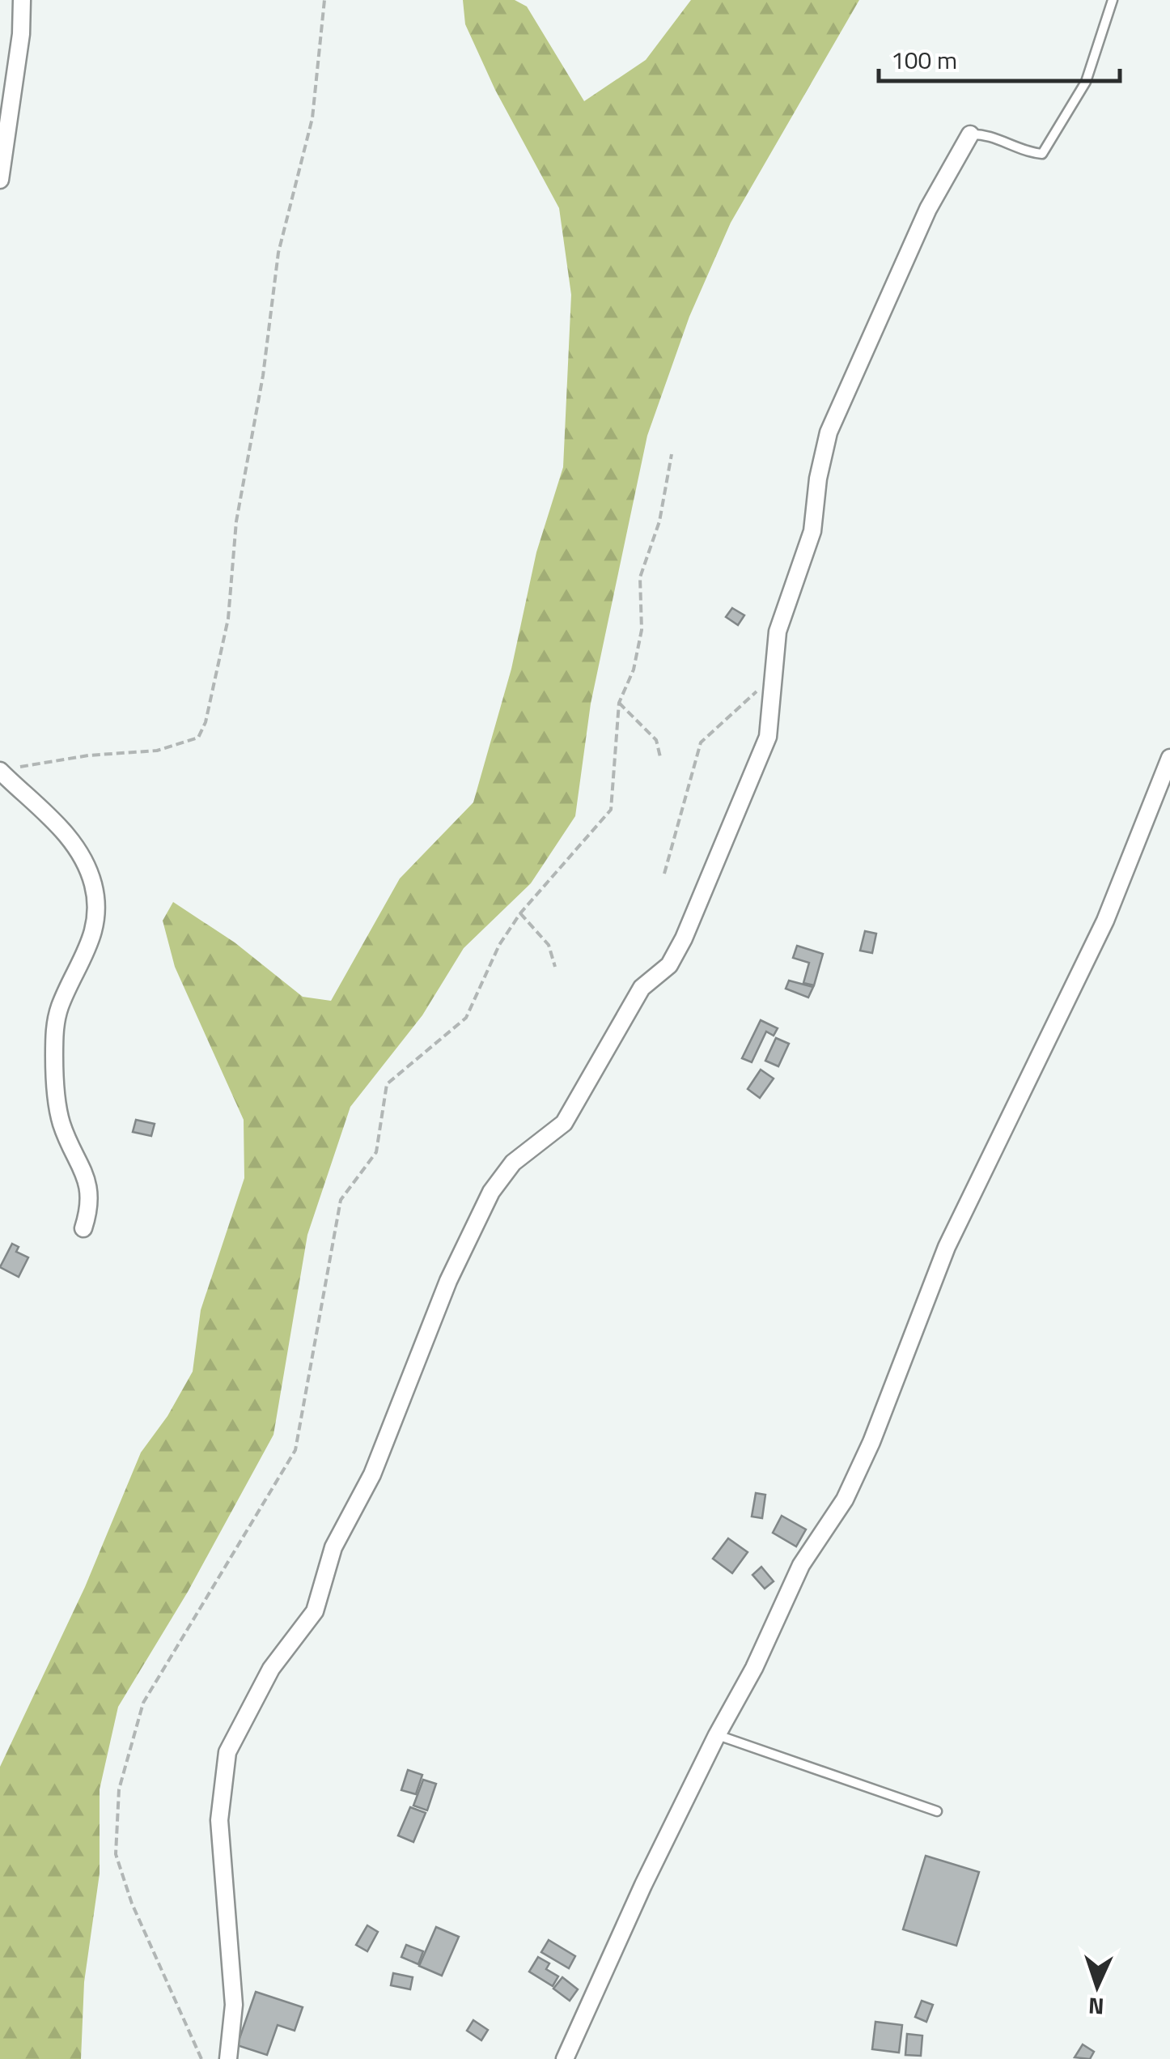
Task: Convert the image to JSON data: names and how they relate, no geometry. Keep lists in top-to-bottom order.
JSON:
{
  "scale_bar": "100 m",
  "north": "bottom"
}
